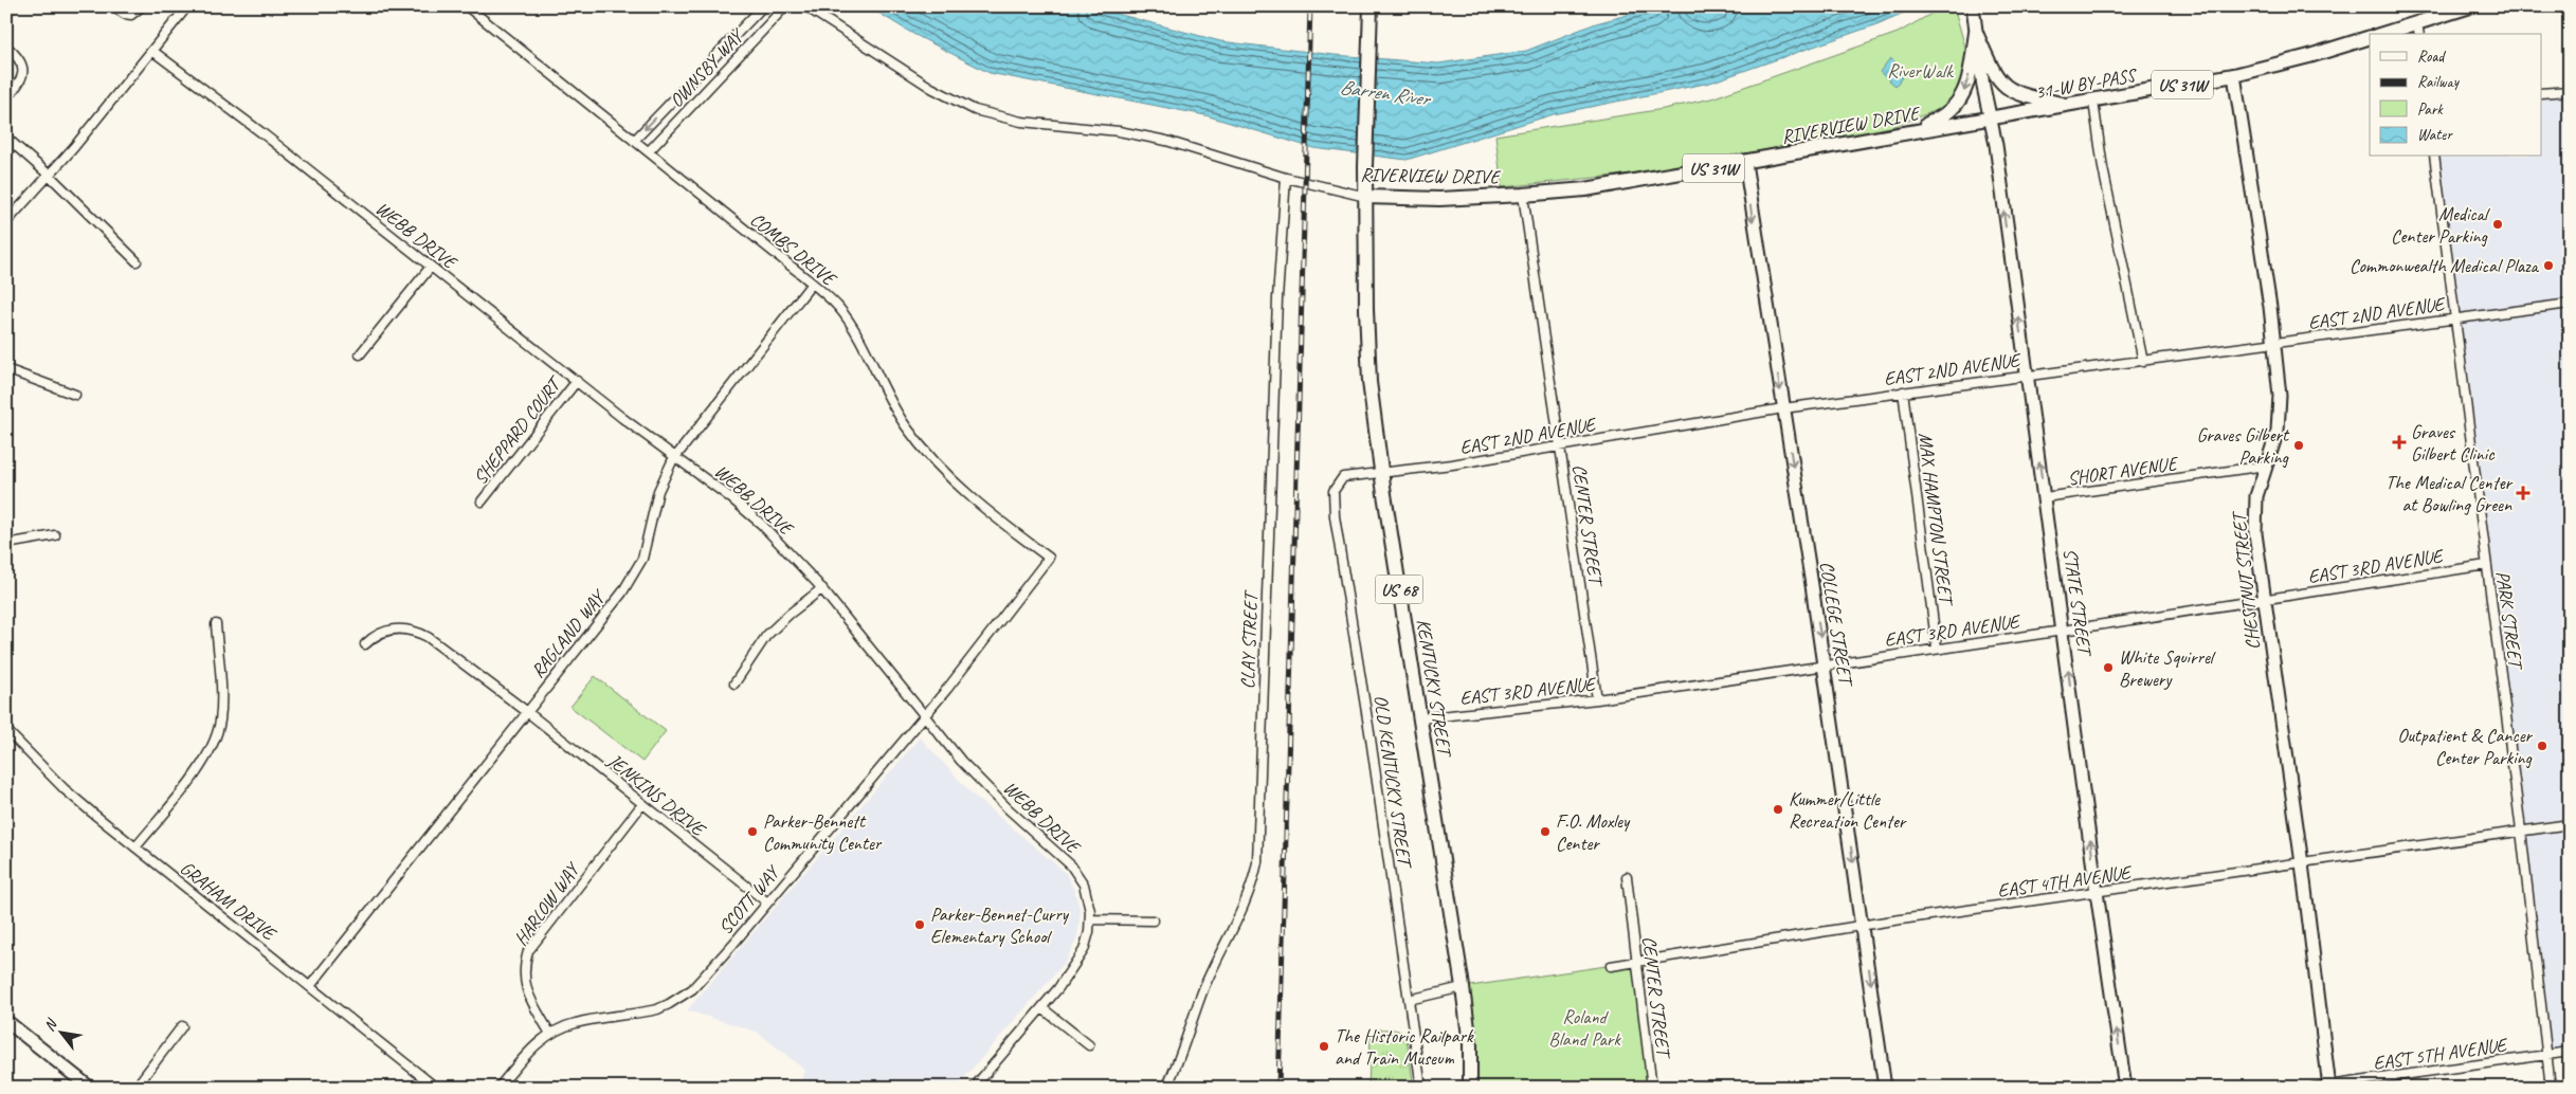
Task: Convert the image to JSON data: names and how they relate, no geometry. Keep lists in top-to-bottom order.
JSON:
{
  "streets": {
    "main road": [
      "31-W BY-PASS",
      "US 31W",
      "RIVERVIEW DRIVE",
      "US 68",
      "KENTUCKY STREET"
    ],
    "street": [
      "OWNSBY WAY",
      "WEBB DRIVE",
      "COMBS DRIVE",
      "EAST 2ND AVENUE",
      "SHEPPARD COURT",
      "SHORT AVENUE",
      "MAX HAMPTON STREET",
      "CENTER STREET",
      "EAST 3RD AVENUE",
      "CHESTNUT STREET",
      "STATE STREET",
      "PARK STREET",
      "COLLEGE STREET",
      "RAGLAND WAY",
      "CLAY STREET",
      "OLD KENTUCKY STREET",
      "JENKINS DRIVE",
      "EAST 4TH AVENUE",
      "GRAHAM DRIVE",
      "SCOTT WAY",
      "HARLOW WAY",
      "EAST 5TH AVENUE"
    ]
  },
  "crossings": [
    ["OWNSBY WAY", "COMBS DRIVE"],
    ["31-W BY-PASS", "RIVERVIEW DRIVE"],
    ["31-W BY-PASS", "CHESTNUT STREET"],
    ["31-W BY-PASS", "STATE STREET"],
    ["RIVERVIEW DRIVE", "CENTER STREET"],
    ["RIVERVIEW DRIVE", "STATE STREET"],
    ["RIVERVIEW DRIVE", "COLLEGE STREET"],
    ["RIVERVIEW DRIVE", "CLAY STREET"],
    ["RIVERVIEW DRIVE", "KENTUCKY STREET"],
    ["WEBB DRIVE", "SHEPPARD COURT"],
    ["WEBB DRIVE", "RAGLAND WAY"],
    ["WEBB DRIVE", "SCOTT WAY"],
    ["COMBS DRIVE", "RAGLAND WAY"],
    ["COMBS DRIVE", "SCOTT WAY"],
    ["EAST 2ND AVENUE", "MAX HAMPTON STREET"],
    ["EAST 2ND AVENUE", "CENTER STREET"],
    ["EAST 2ND AVENUE", "CHESTNUT STREET"],
    ["EAST 2ND AVENUE", "STATE STREET"],
    ["EAST 2ND AVENUE", "PARK STREET"],
    ["EAST 2ND AVENUE", "COLLEGE STREET"],
    ["EAST 2ND AVENUE", "KENTUCKY STREET"],
    ["EAST 2ND AVENUE", "OLD KENTUCKY STREET"],
    ["SHORT AVENUE", "CHESTNUT STREET"],
    ["SHORT AVENUE", "STATE STREET"],
    ["MAX HAMPTON STREET", "EAST 3RD AVENUE"],
    ["CENTER STREET", "EAST 3RD AVENUE"],
    ["CENTER STREET", "EAST 4TH AVENUE"],
    ["EAST 3RD AVENUE", "CHESTNUT STREET"],
    ["EAST 3RD AVENUE", "STATE STREET"],
    ["EAST 3RD AVENUE", "PARK STREET"],
    ["EAST 3RD AVENUE", "COLLEGE STREET"],
    ["EAST 3RD AVENUE", "KENTUCKY STREET"],
    ["CHESTNUT STREET", "EAST 4TH AVENUE"],
    ["CHESTNUT STREET", "EAST 5TH AVENUE"],
    ["STATE STREET", "EAST 4TH AVENUE"],
    ["PARK STREET", "EAST 4TH AVENUE"],
    ["PARK STREET", "EAST 5TH AVENUE"],
    ["COLLEGE STREET", "EAST 4TH AVENUE"],
    ["RAGLAND WAY", "JENKINS DRIVE"],
    ["RAGLAND WAY", "GRAHAM DRIVE"],
    ["JENKINS DRIVE", "SCOTT WAY"],
    ["JENKINS DRIVE", "HARLOW WAY"],
    ["SCOTT WAY", "HARLOW WAY"]
  ],
  "one_way": ["STATE STREET", "COLLEGE STREET"],
  "water": ["Barren River"],
  "parks": ["RiverWalk", "Roland Bland Park"],
  "places": {
    "other": [
      "Medical Center Parking",
      "Commonwealth Medical Plaza",
      "Graves Gilbert Parking",
      "White Squirrel Brewery",
      "Outpatient & Cancer Center Parking",
      "Kummer/Little Recreation Center",
      "Parker-Bennett Community Center",
      "F.O. Moxley Center",
      "Parker-Bennet-Curry Elementary School",
      "The Historic Railpark and Train Museum"
    ],
    "health": ["Graves Gilbert Clinic", "The Medical Center at Bowling Green"]
  },
  "legend": [
    "Road",
    "Railway",
    "Park",
    "Water"
  ],
  "north": "top left"
}
